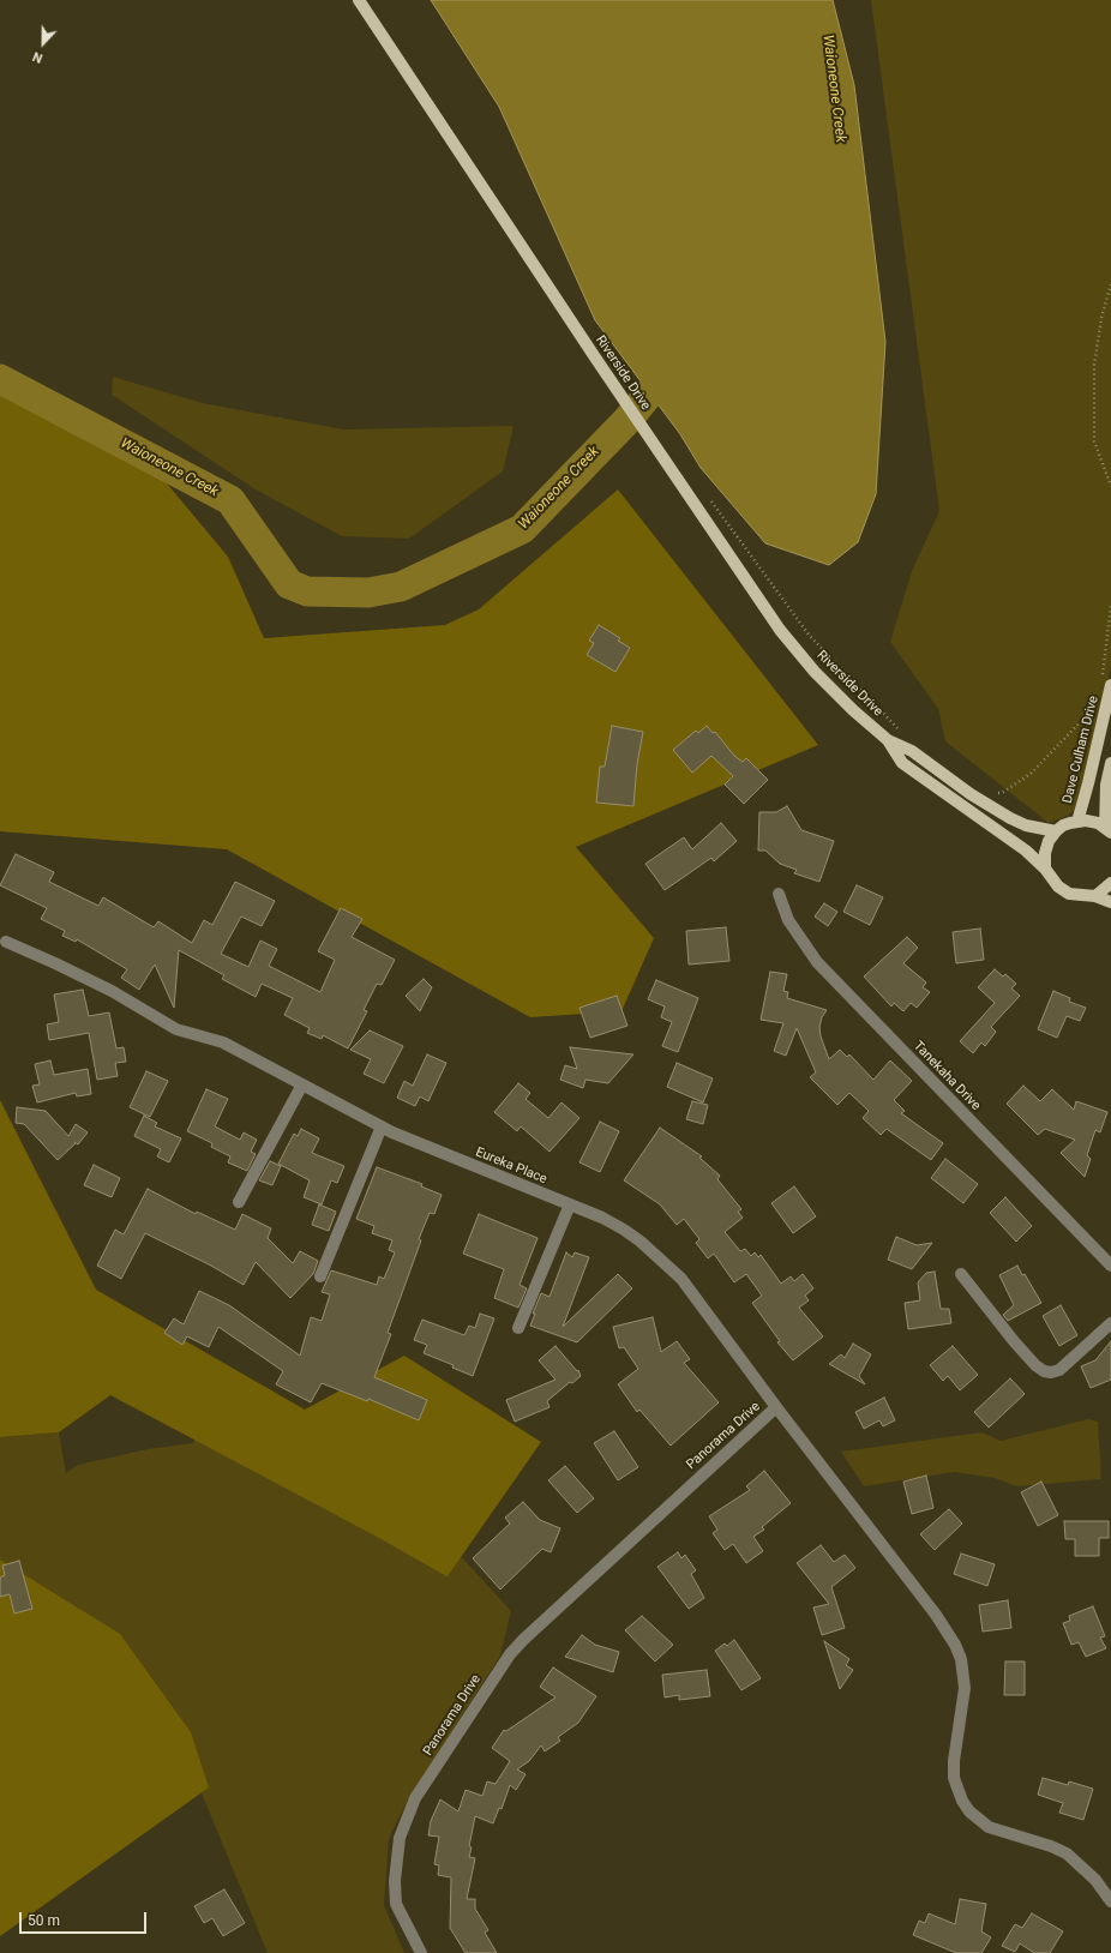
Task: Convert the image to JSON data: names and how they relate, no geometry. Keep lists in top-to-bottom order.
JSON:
{
  "streets": {
    "main road": ["Riverside Drive", "Dave Culham Drive"],
    "street": ["Tanekaha Drive", "Eureka Place", "Panorama Drive"]
  },
  "crossings": [
    ["Eureka Place", "Panorama Drive"]
  ],
  "water": ["Waioneone Creek"],
  "scale_bar": "50 m",
  "north": "bottom"
}
